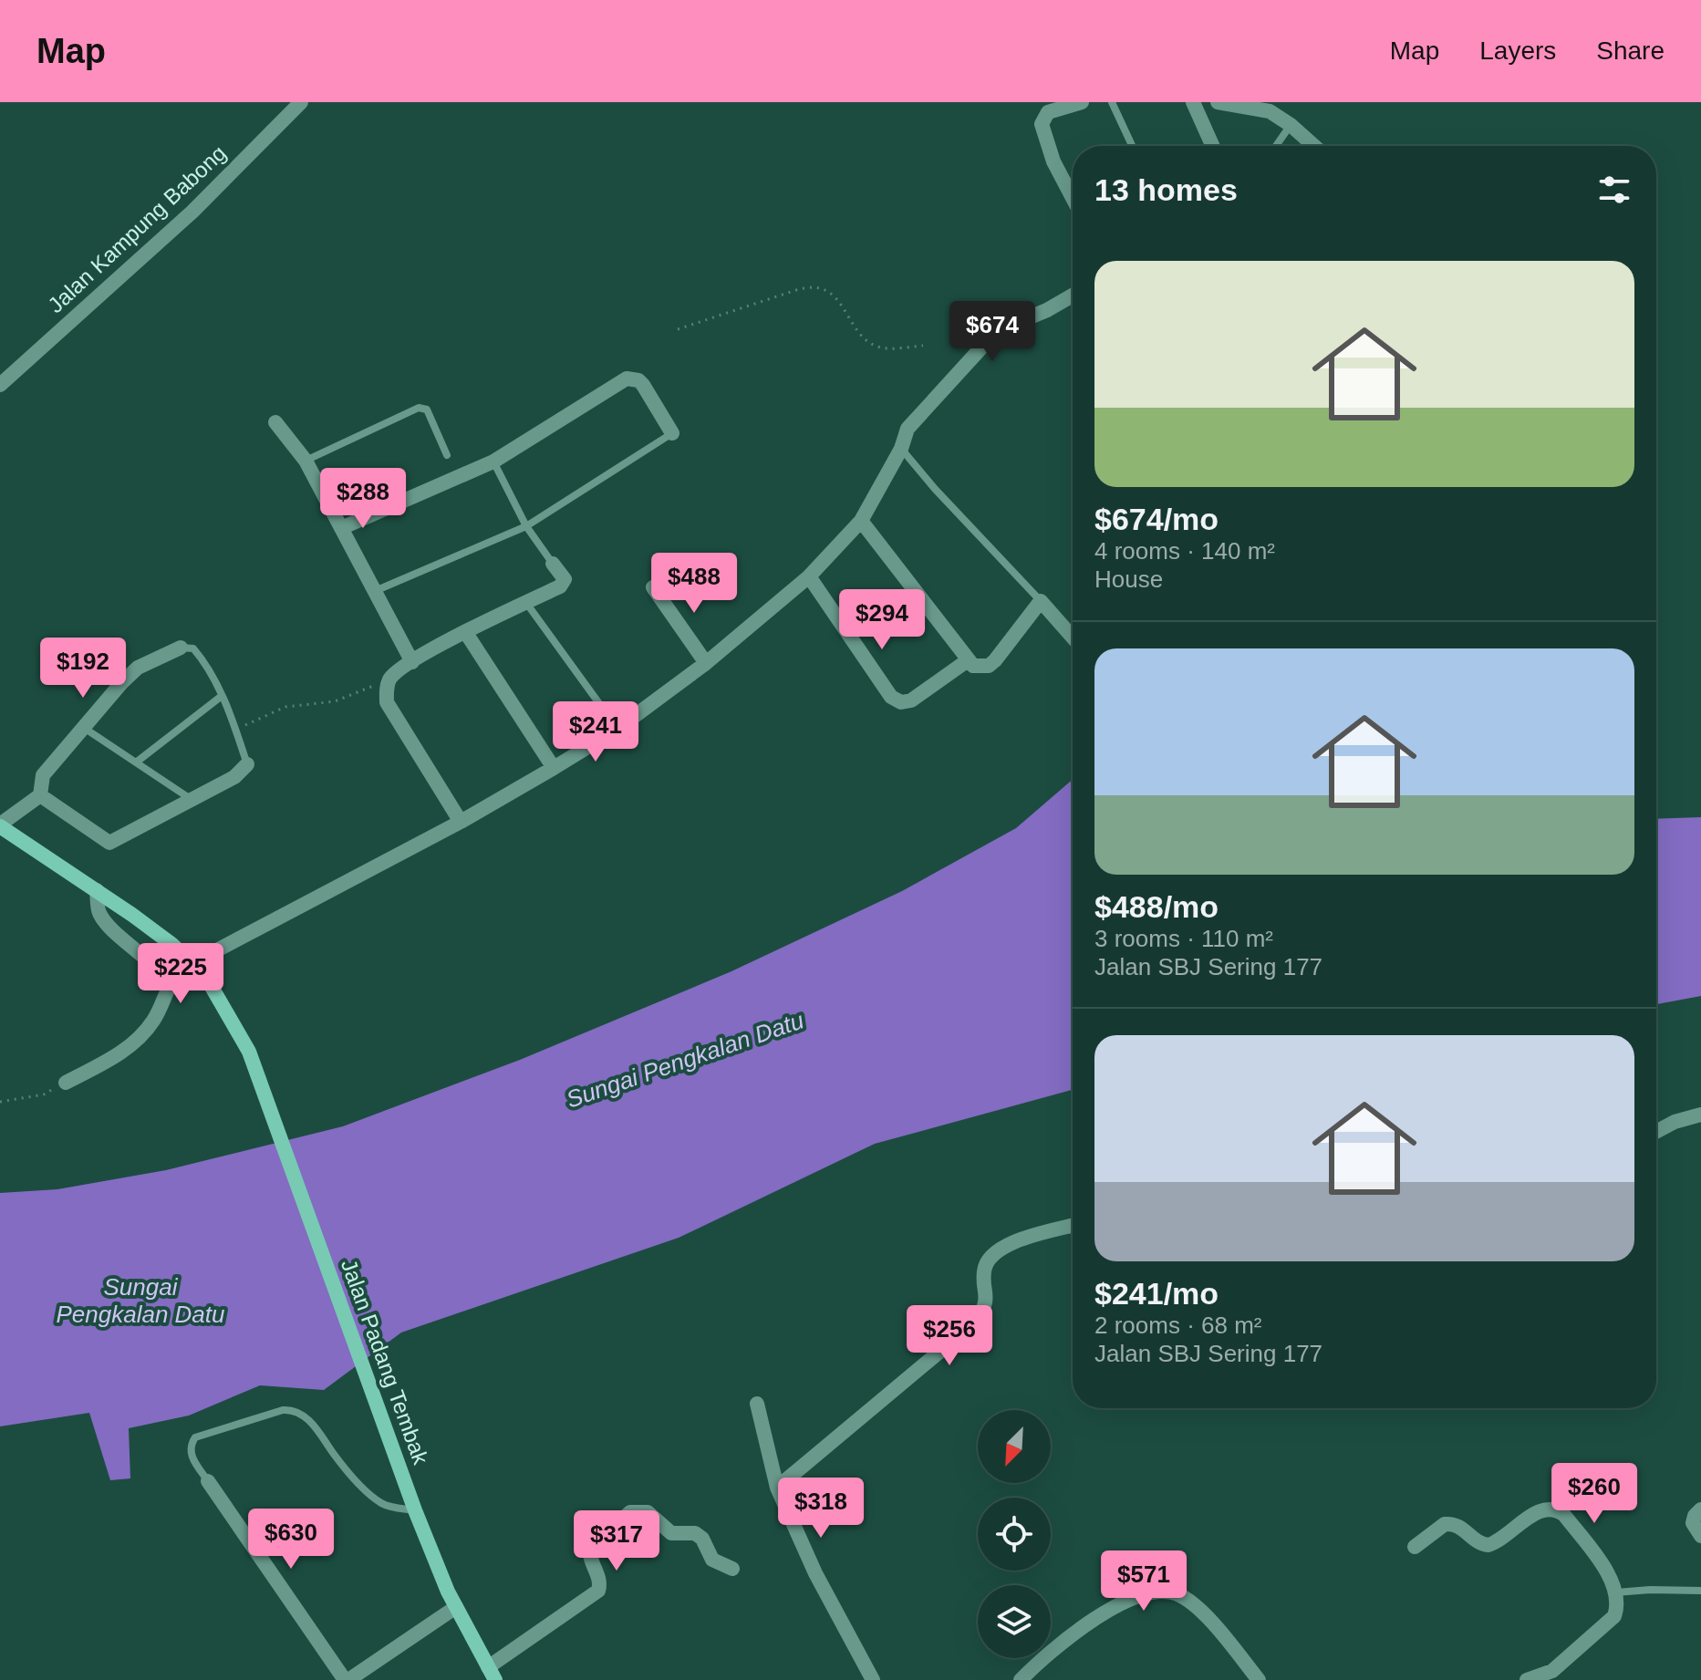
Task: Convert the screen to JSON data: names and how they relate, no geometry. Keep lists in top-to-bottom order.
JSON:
{
  "streets": {
    "main road": ["Jalan Padang Tembak"],
    "street": ["Jalan Kampung Babong"]
  },
  "water": ["Sungai Pengkalan Datu"],
  "north": "bottom left",
  "page": {
    "header": "Map",
    "nav": ["Map", "Layers", "Share"],
    "heading": "13 homes",
    "list": [
      {
        "name": "$674/mo",
        "note": "4 rooms · 140 m² · House"
      },
      {
        "name": "$488/mo",
        "note": "3 rooms · 110 m² · Jalan SBJ Sering 177"
      },
      {
        "name": "$241/mo",
        "note": "2 rooms · 68 m² · Jalan SBJ Sering 177"
      }
    ],
    "price": [
      "$674",
      "$288",
      "$488",
      "$294",
      "$192",
      "$241",
      "$225",
      "$256",
      "$260",
      "$318",
      "$630",
      "$317",
      "$571"
    ]
  }
}
